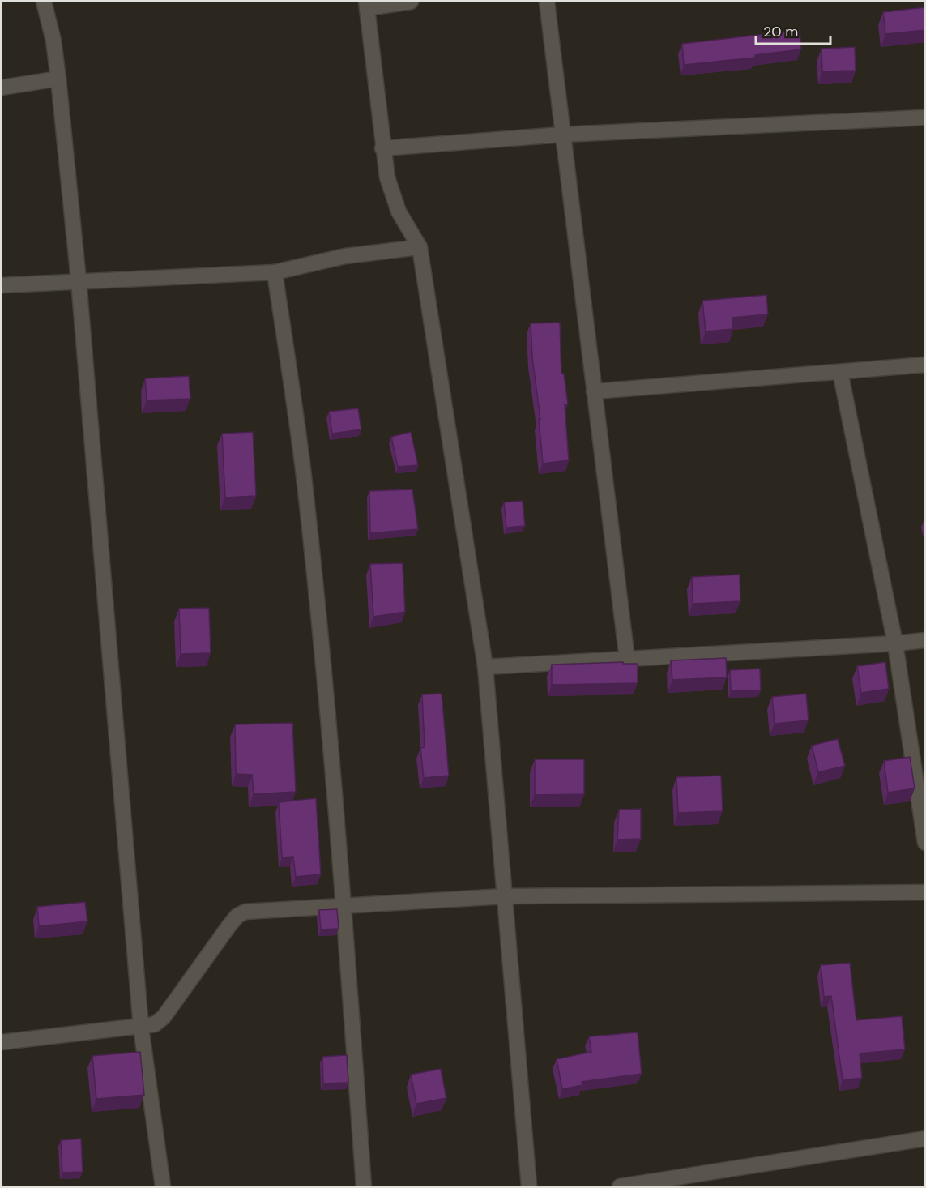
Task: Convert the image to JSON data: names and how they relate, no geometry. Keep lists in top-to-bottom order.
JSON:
{
  "scale_bar": "20 m"
}
